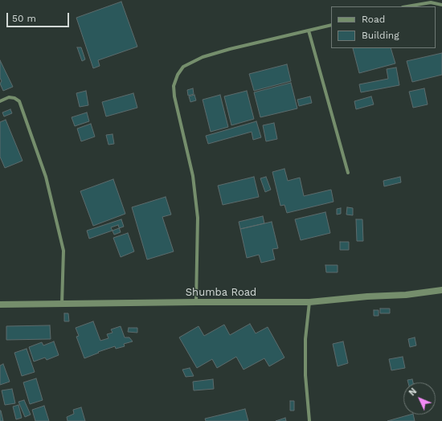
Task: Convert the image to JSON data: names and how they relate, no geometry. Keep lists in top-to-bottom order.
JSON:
{
  "streets": {
    "street": ["Shumba Road"]
  },
  "legend": ["Road", "Building"],
  "scale_bar": "50 m",
  "north": "top left"
}
